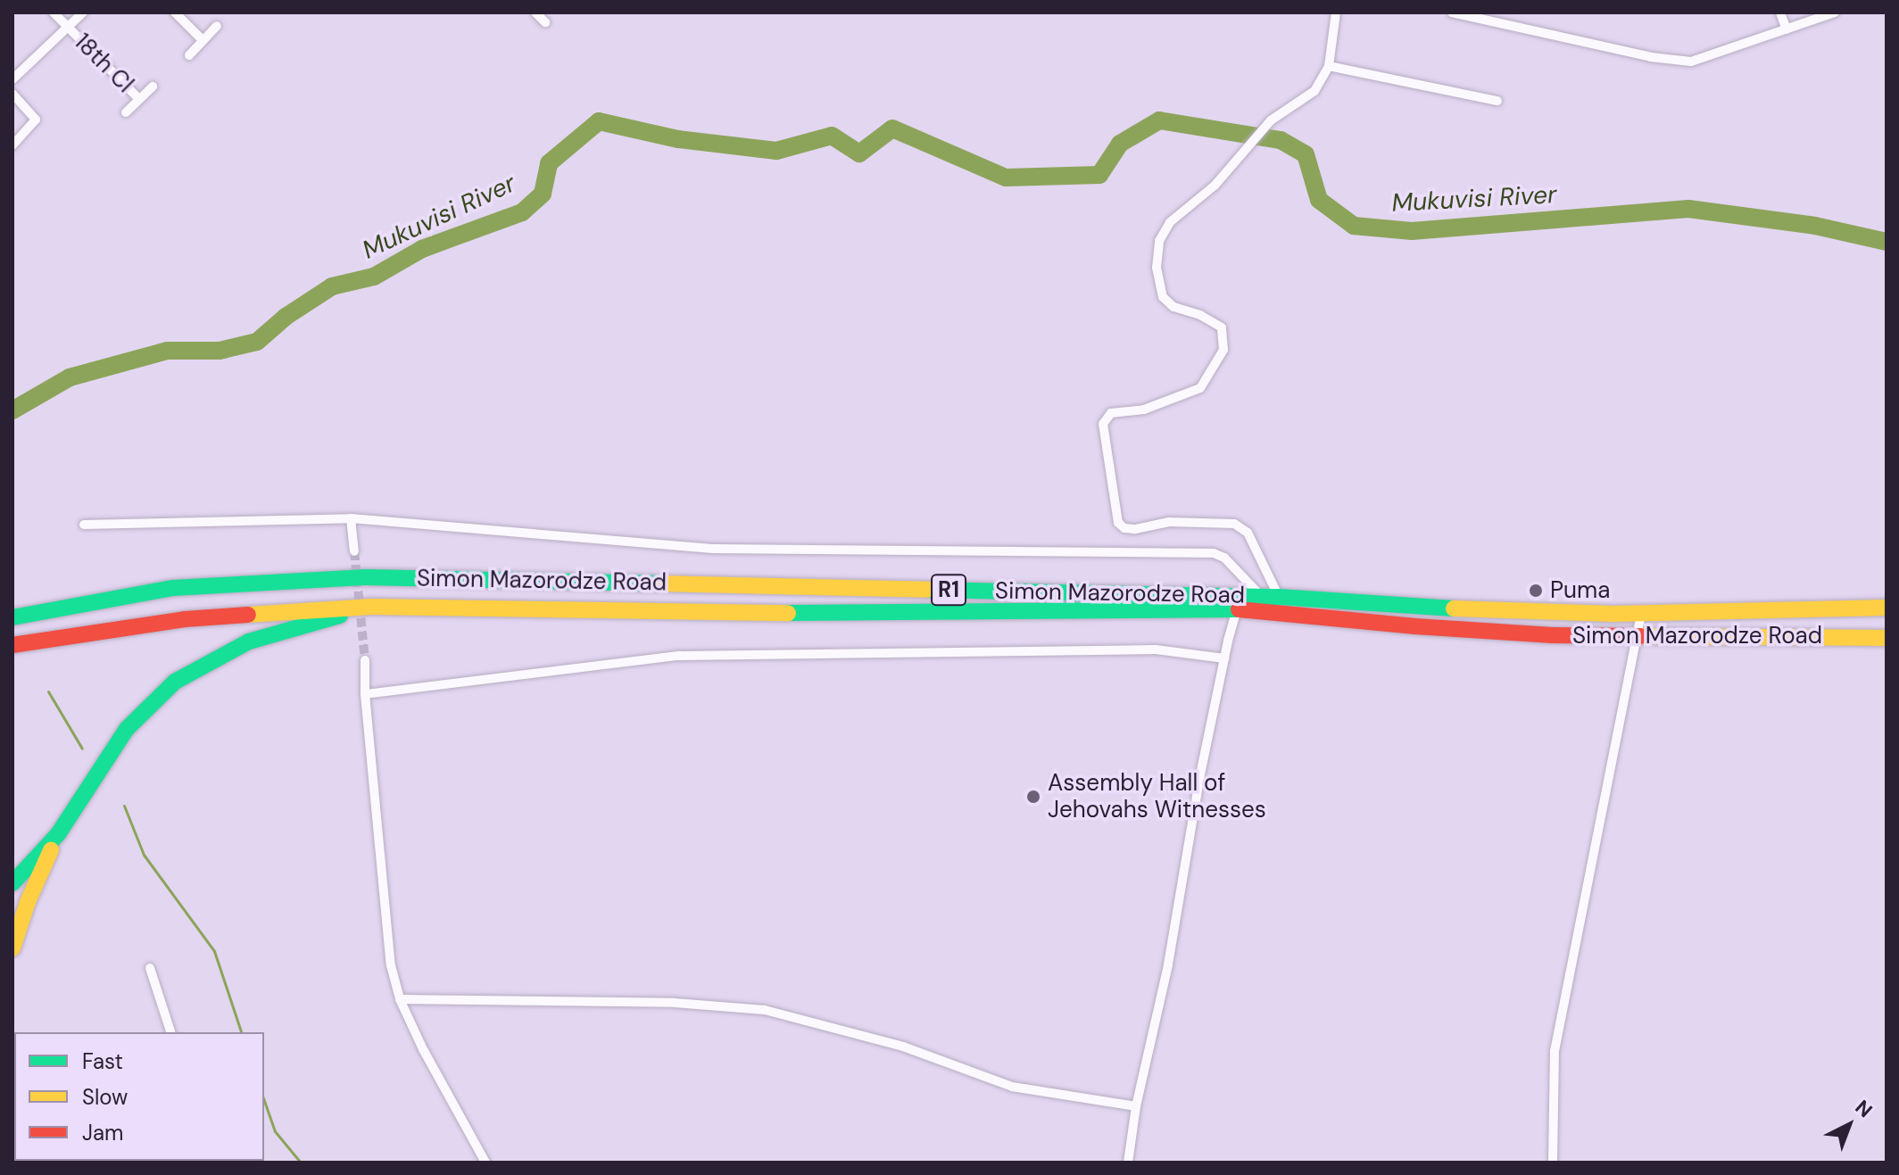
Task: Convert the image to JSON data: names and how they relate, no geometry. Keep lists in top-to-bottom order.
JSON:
{
  "streets": {
    "highway": ["Simon Mazorodze Road", "R1"],
    "street": ["18th Cl"]
  },
  "water": ["Mukuvisi River"],
  "places": ["Puma", "Assembly Hall of Jehovahs Witnesses"],
  "legend": ["Fast", "Slow", "Jam"],
  "north": "top right"
}
